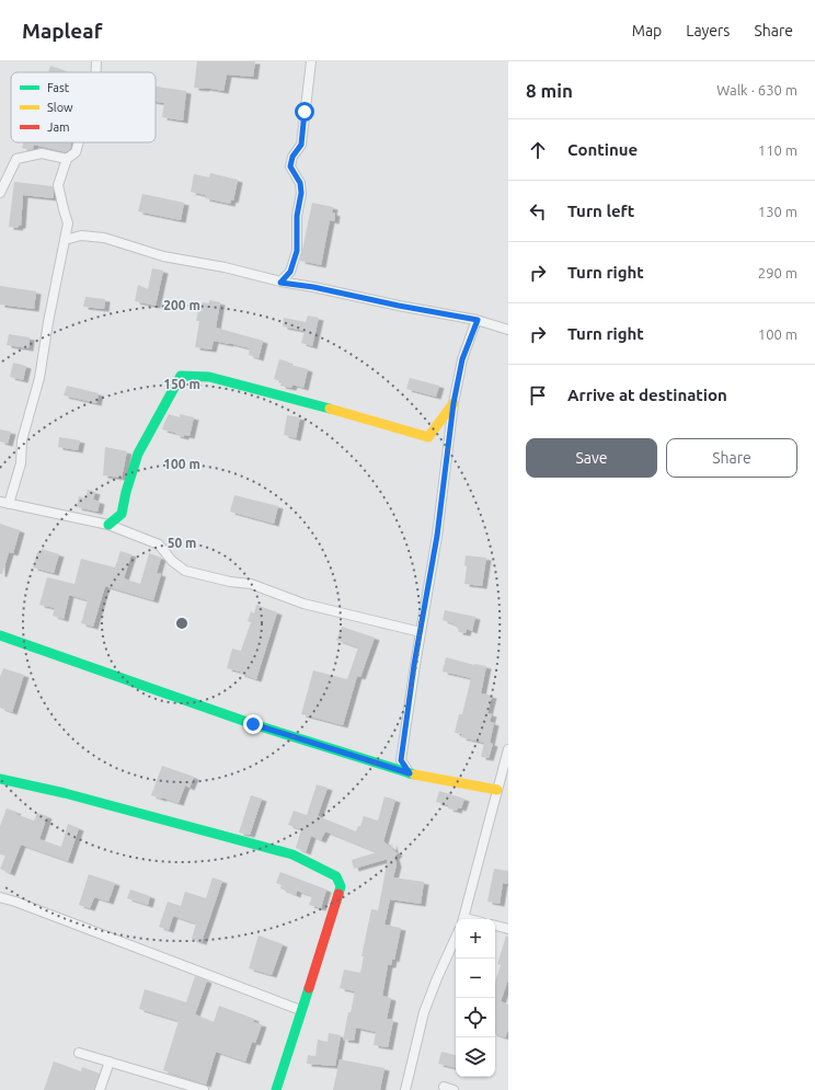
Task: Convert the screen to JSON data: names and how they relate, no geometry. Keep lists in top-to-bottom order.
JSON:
{
  "legend": ["Fast", "Slow", "Jam"],
  "page": {
    "header": "Mapleaf",
    "nav": ["Map", "Layers", "Share"],
    "heading": ["8 min", "Walk · 630 m"],
    "list": [
      ["Continue", "110 m"],
      ["Turn left", "130 m"],
      ["Turn right", "290 m"],
      ["Turn right", "100 m"],
      "Arrive at destination"
    ],
    "buttons": ["Save", "Share"],
    "map_buttons": ["+", "−"]
  },
  "rings": [
    "200 m",
    "150 m",
    "100 m",
    "50 m"
  ]
}
